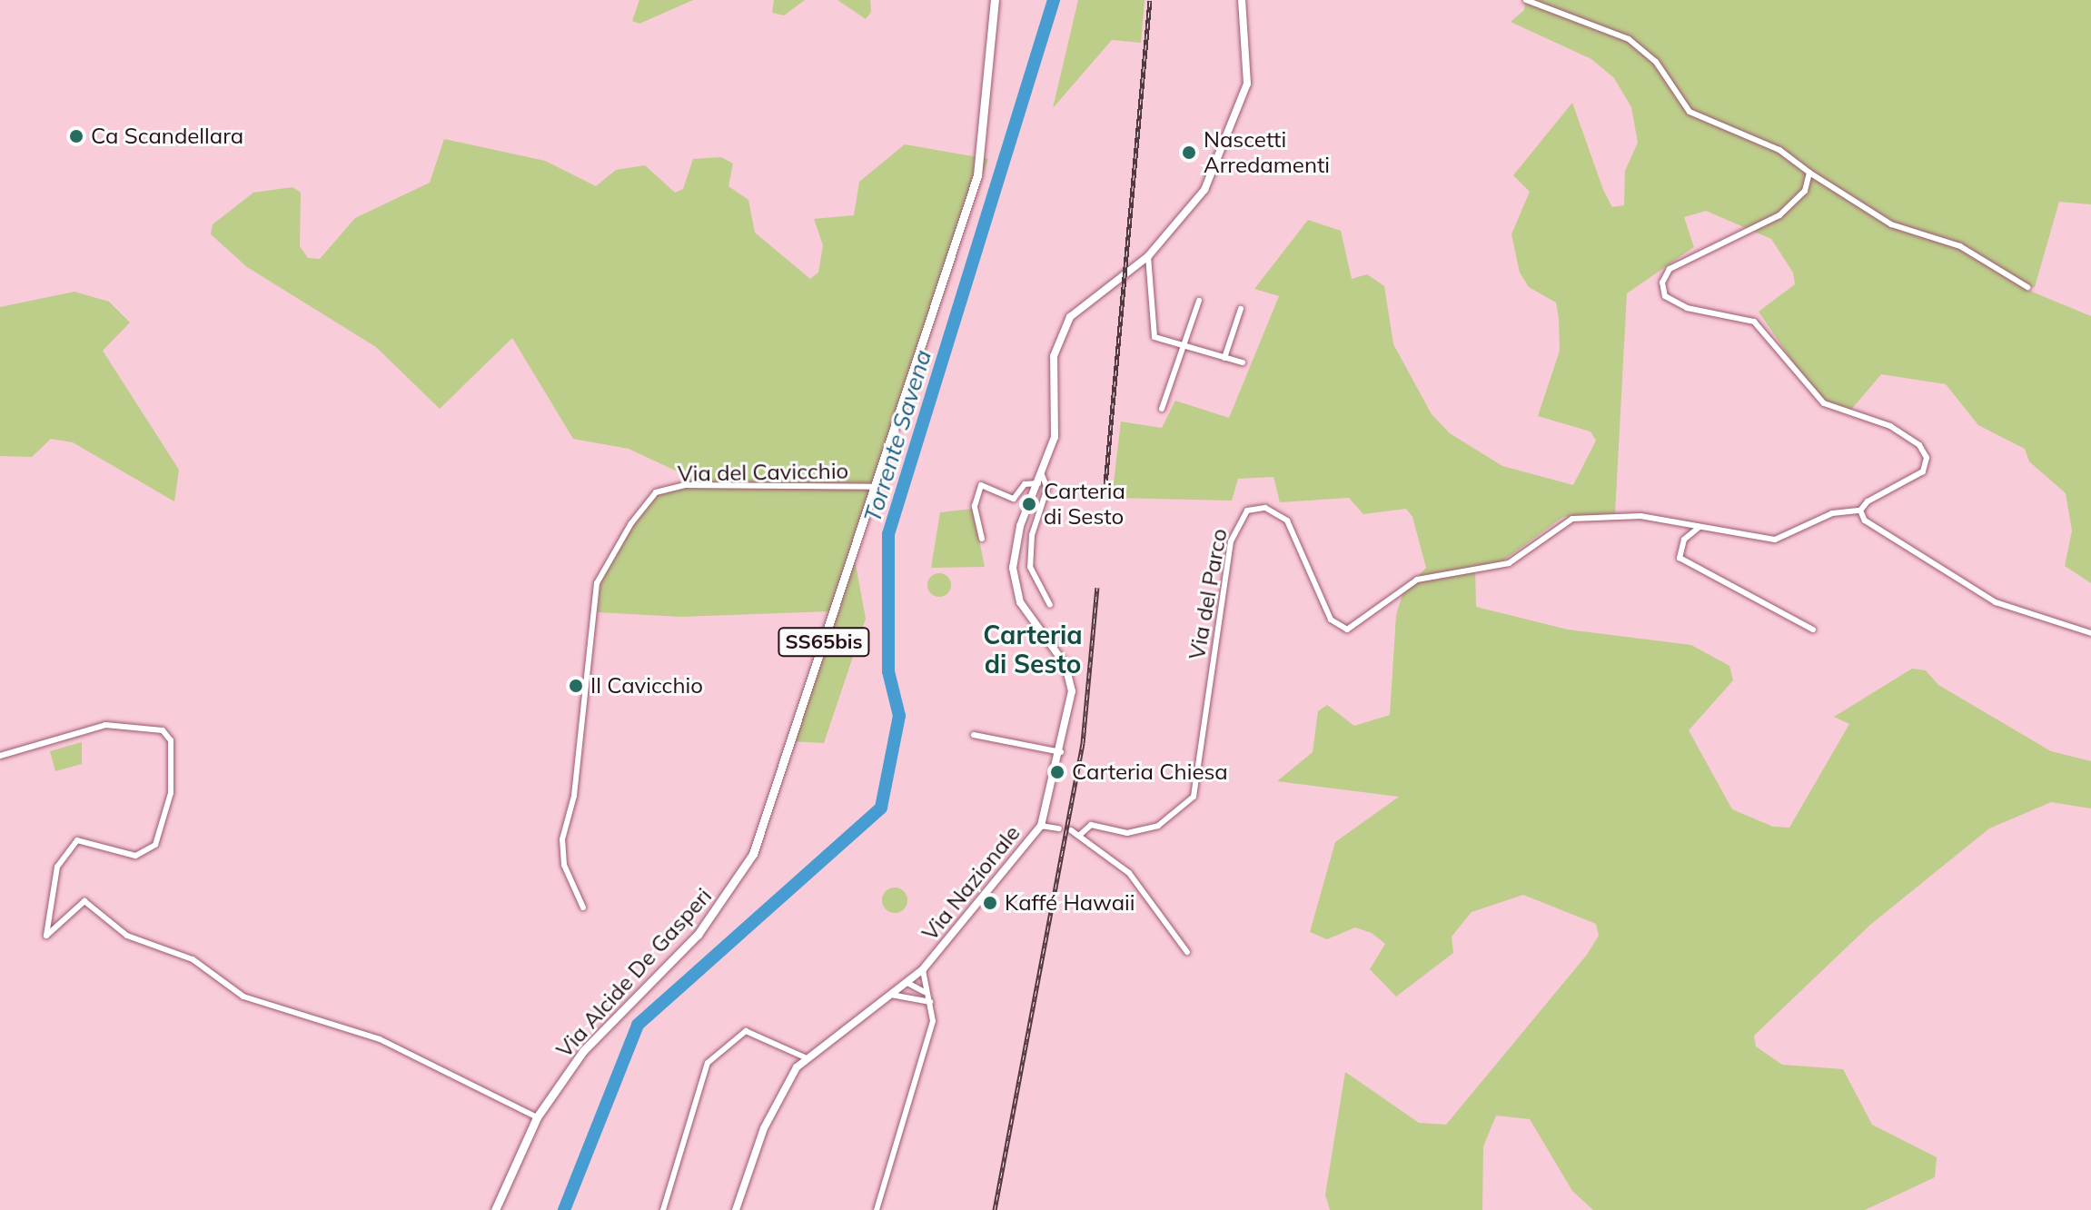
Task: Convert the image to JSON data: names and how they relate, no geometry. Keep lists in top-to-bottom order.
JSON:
{
  "streets": {
    "main road": ["SS65bis", "Via Nazionale", "Via Alcide De Gasperi"],
    "street": ["Via del Cavicchio", "Via del Parco"]
  },
  "crossings": [
    ["Via del Cavicchio", "Via Alcide De Gasperi"]
  ],
  "districts": ["Carteria di Sesto"],
  "water": ["Torrente Savena"],
  "places": [
    "Ca Scandellara",
    "Nascetti Arredamenti",
    "Carteria di Sesto",
    "Il Cavicchio",
    "Carteria Chiesa",
    "Kaffé Hawaii"
  ]
}
